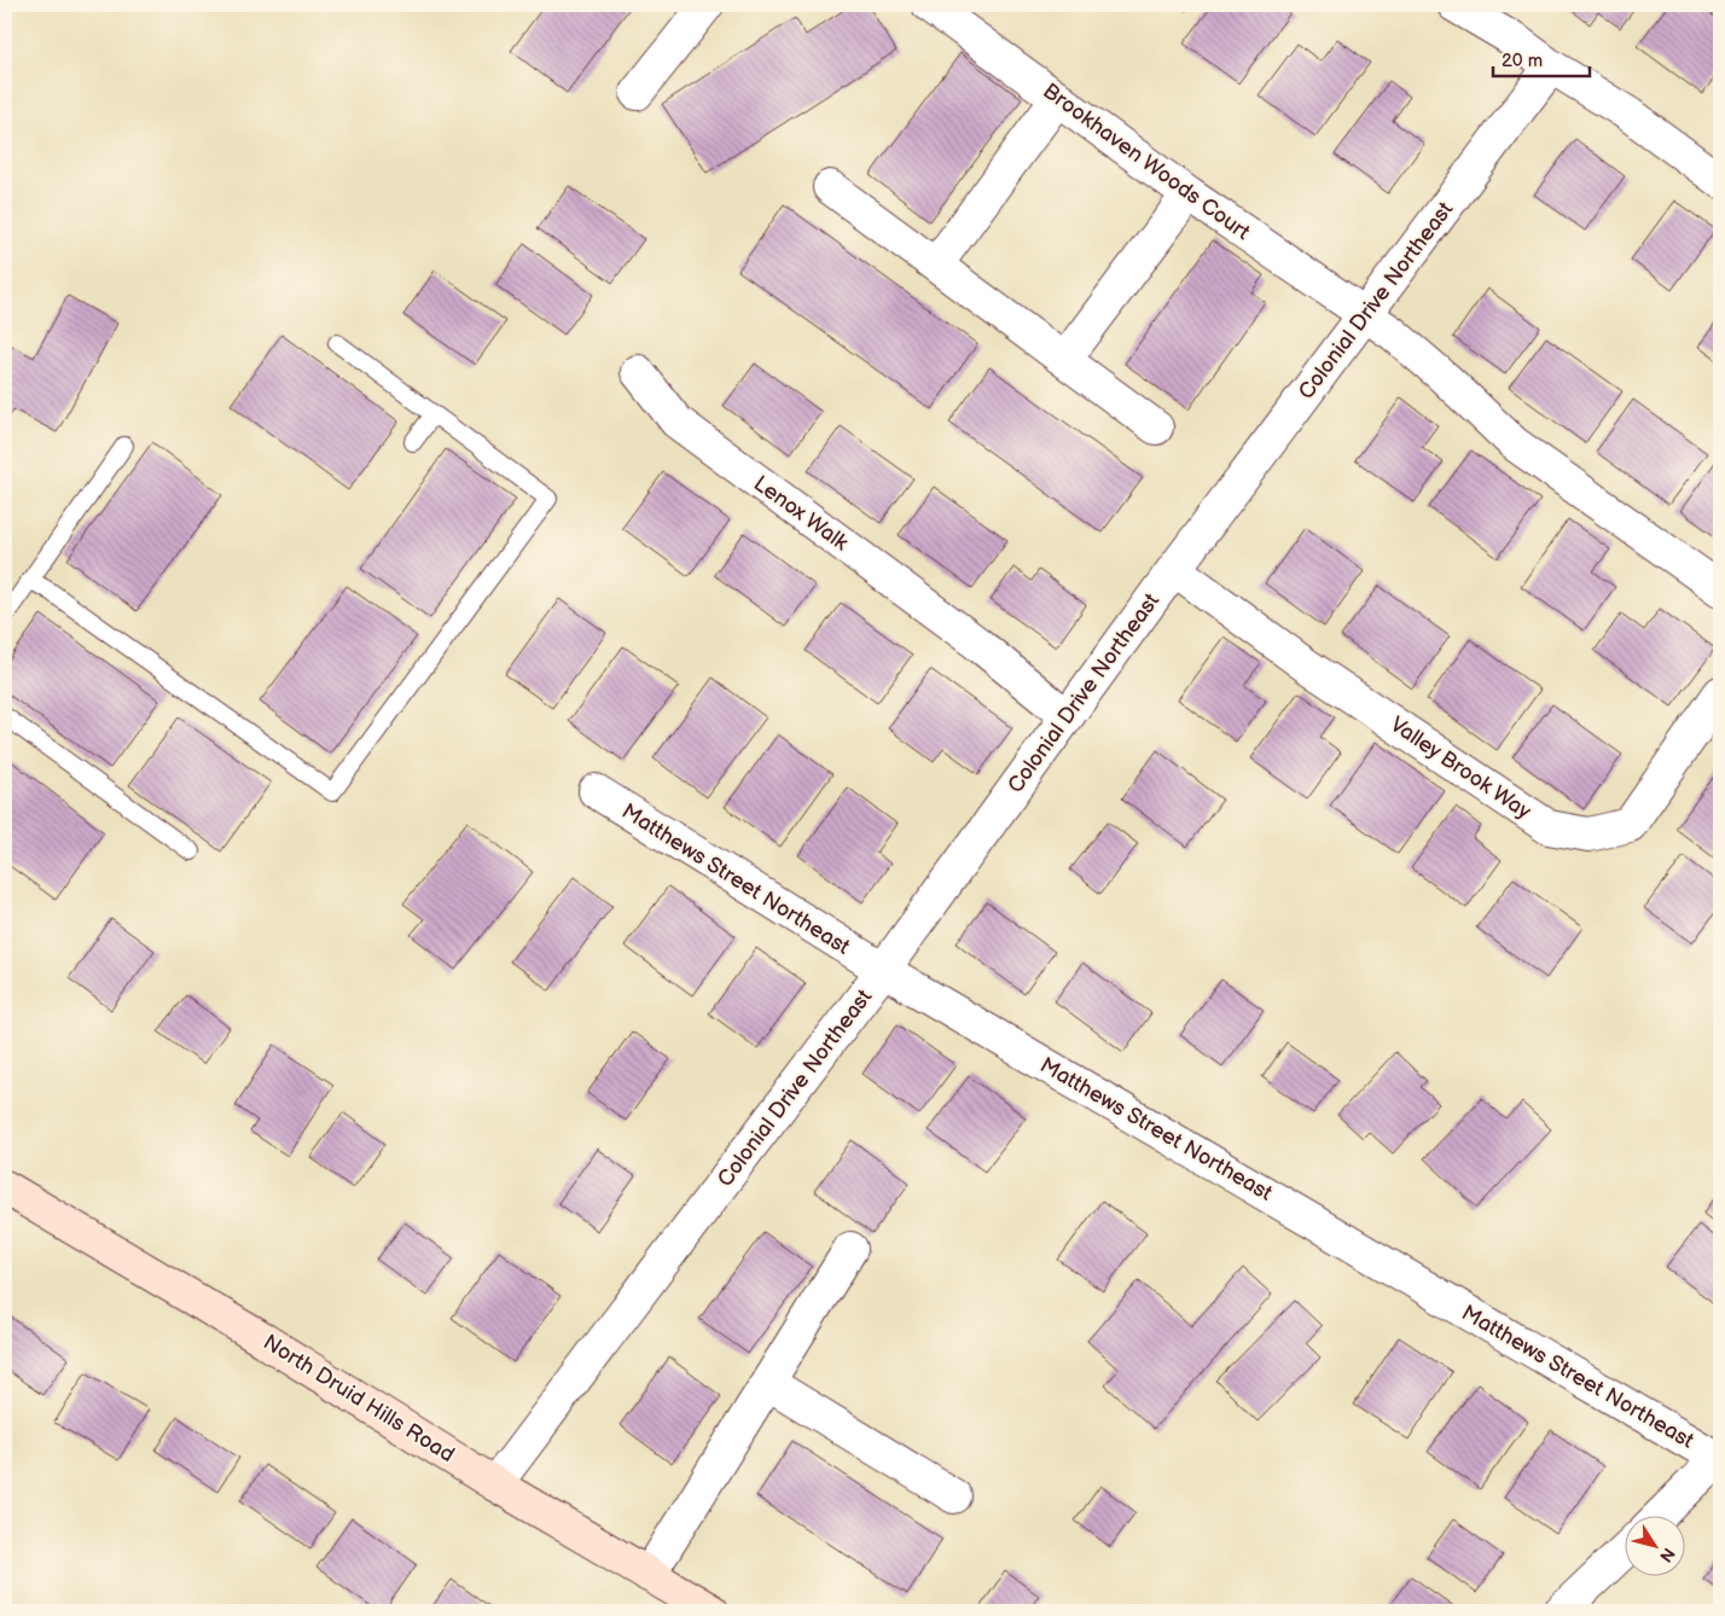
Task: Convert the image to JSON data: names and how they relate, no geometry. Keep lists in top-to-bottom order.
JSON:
{
  "streets": {
    "main road": ["North Druid Hills Road"],
    "street": [
      "Brookhaven Woods Court",
      "Colonial Drive Northeast",
      "Lenox Walk",
      "Valley Brook Way",
      "Matthews Street Northeast"
    ]
  },
  "crossings": [
    ["Brookhaven Woods Court", "Colonial Drive Northeast"],
    ["Colonial Drive Northeast", "Lenox Walk"],
    ["Colonial Drive Northeast", "Valley Brook Way"],
    ["Colonial Drive Northeast", "Matthews Street Northeast"],
    ["Colonial Drive Northeast", "North Druid Hills Road"]
  ],
  "scale_bar": "20 m",
  "north": "bottom right"
}
